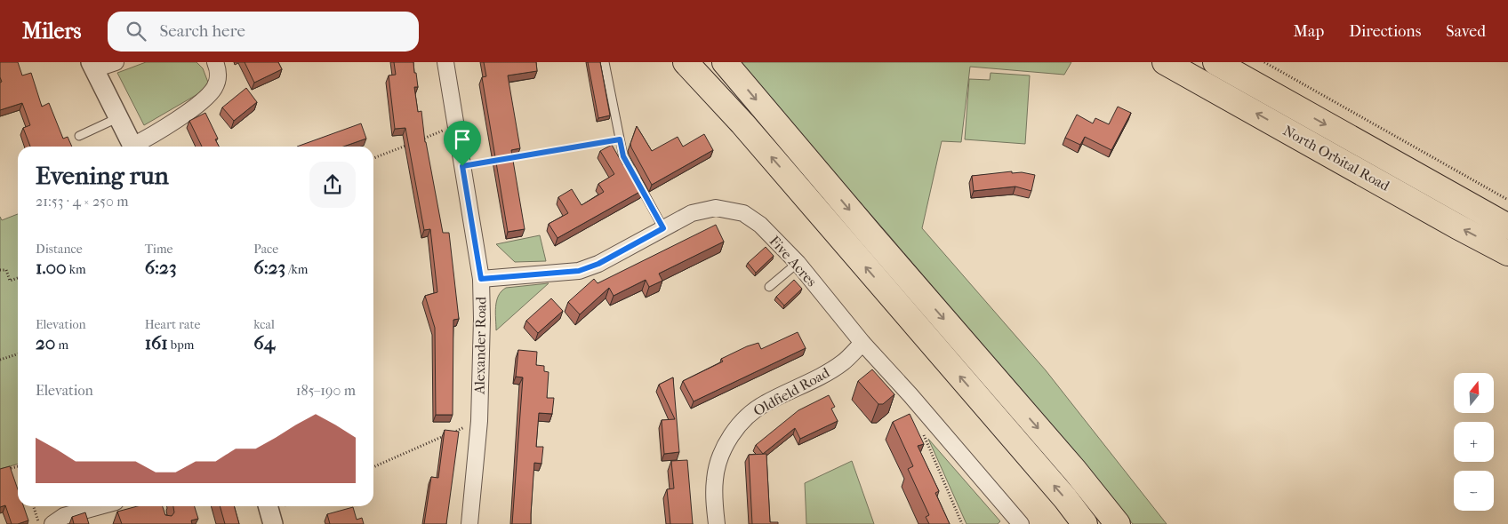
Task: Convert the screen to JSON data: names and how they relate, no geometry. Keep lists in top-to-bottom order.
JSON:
{
  "streets": {
    "main road": ["North Orbital Road"],
    "street": ["Five Acres", "Alexander Road", "Oldfield Road"]
  },
  "crossings": [
    ["Five Acres", "Alexander Road"],
    ["Five Acres", "Oldfield Road"]
  ],
  "north": "top",
  "page": {
    "header": "Milers",
    "search": "Search here",
    "nav": ["Map", "Directions", "Saved"],
    "heading": ["Evening run", "21:53 · 4 × 250 m"],
    "stats": [
      ["Distance", "1.00 km"],
      ["Time", "6:23"],
      ["Pace", "6:23 /km"],
      ["Elevation", "20 m"],
      ["Heart rate", "161 bpm"],
      ["kcal", "64"]
    ],
    "map_buttons": ["+", "−"],
    "chart": ["Elevation", "185–190 m"]
  }
}
